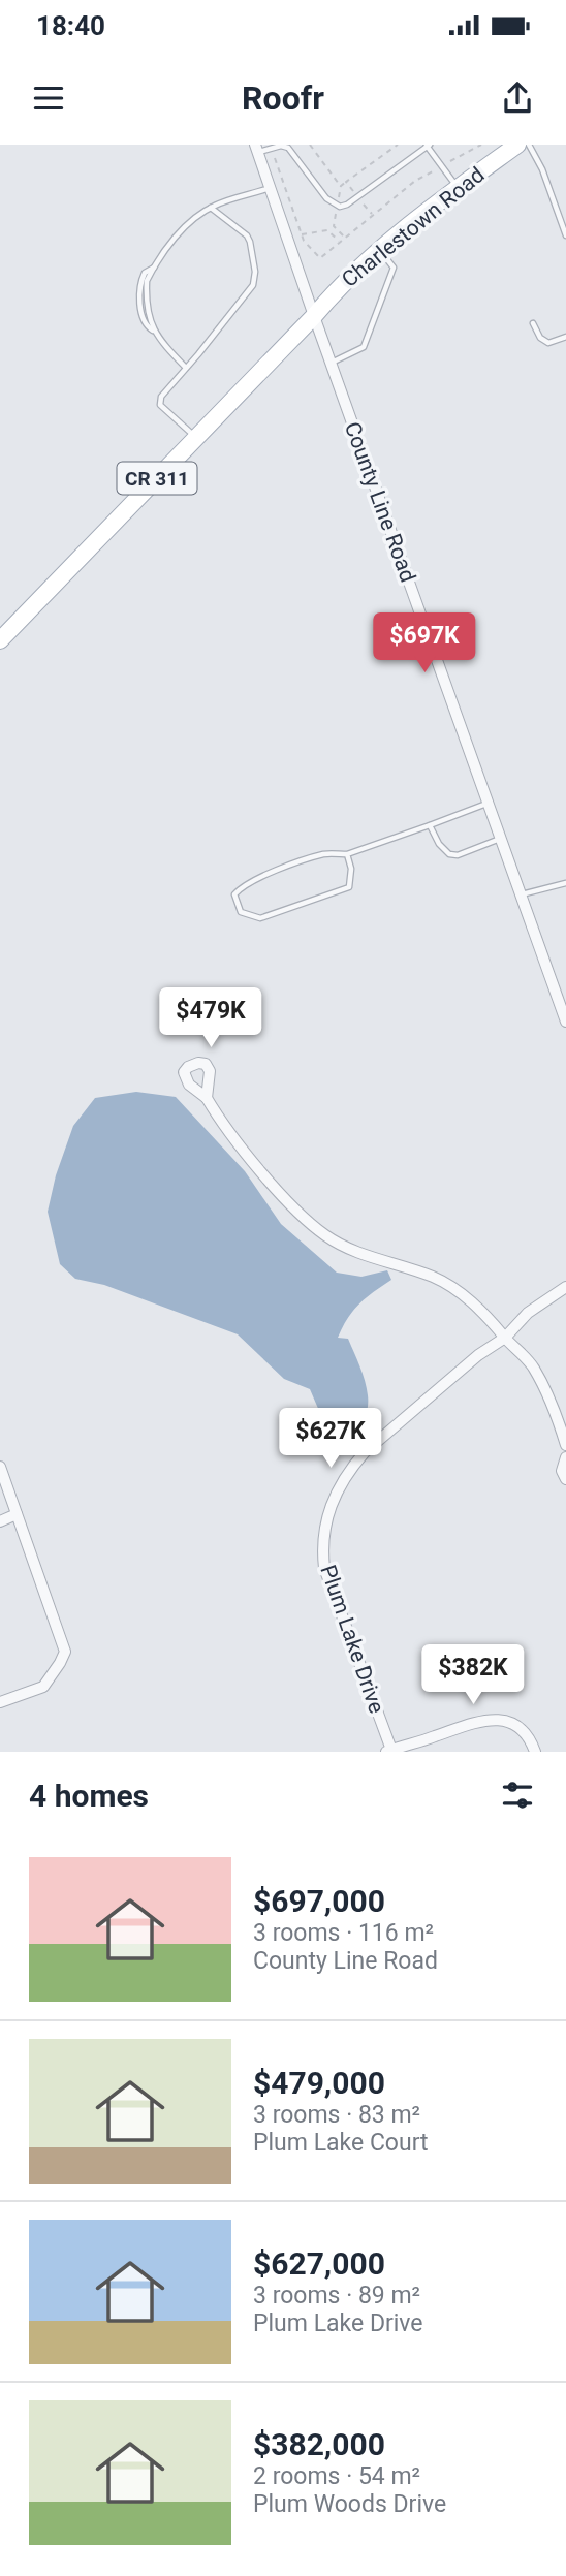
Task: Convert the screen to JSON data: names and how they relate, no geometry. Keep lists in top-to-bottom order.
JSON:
{
  "streets": {
    "main road": ["Charlestown Road", "CR 311"],
    "street": ["County Line Road", "Plum Lake Drive"]
  },
  "crossings": [
    ["Charlestown Road", "CR 311"],
    ["Charlestown Road", "County Line Road"],
    ["CR 311", "County Line Road"]
  ],
  "page": {
    "status": "18:40",
    "header": "Roofr",
    "price": [
      "$697K",
      "$479K",
      "$627K",
      "$382K"
    ],
    "heading": "4 homes",
    "list": [
      {
        "name": "$697,000",
        "note": "3 rooms · 116 m² · County Line Road"
      },
      {
        "name": "$479,000",
        "note": "3 rooms · 83 m² · Plum Lake Court"
      },
      {
        "name": "$627,000",
        "note": "3 rooms · 89 m² · Plum Lake Drive"
      },
      {
        "name": "$382,000",
        "note": "2 rooms · 54 m² · Plum Woods Drive"
      }
    ]
  }
}
